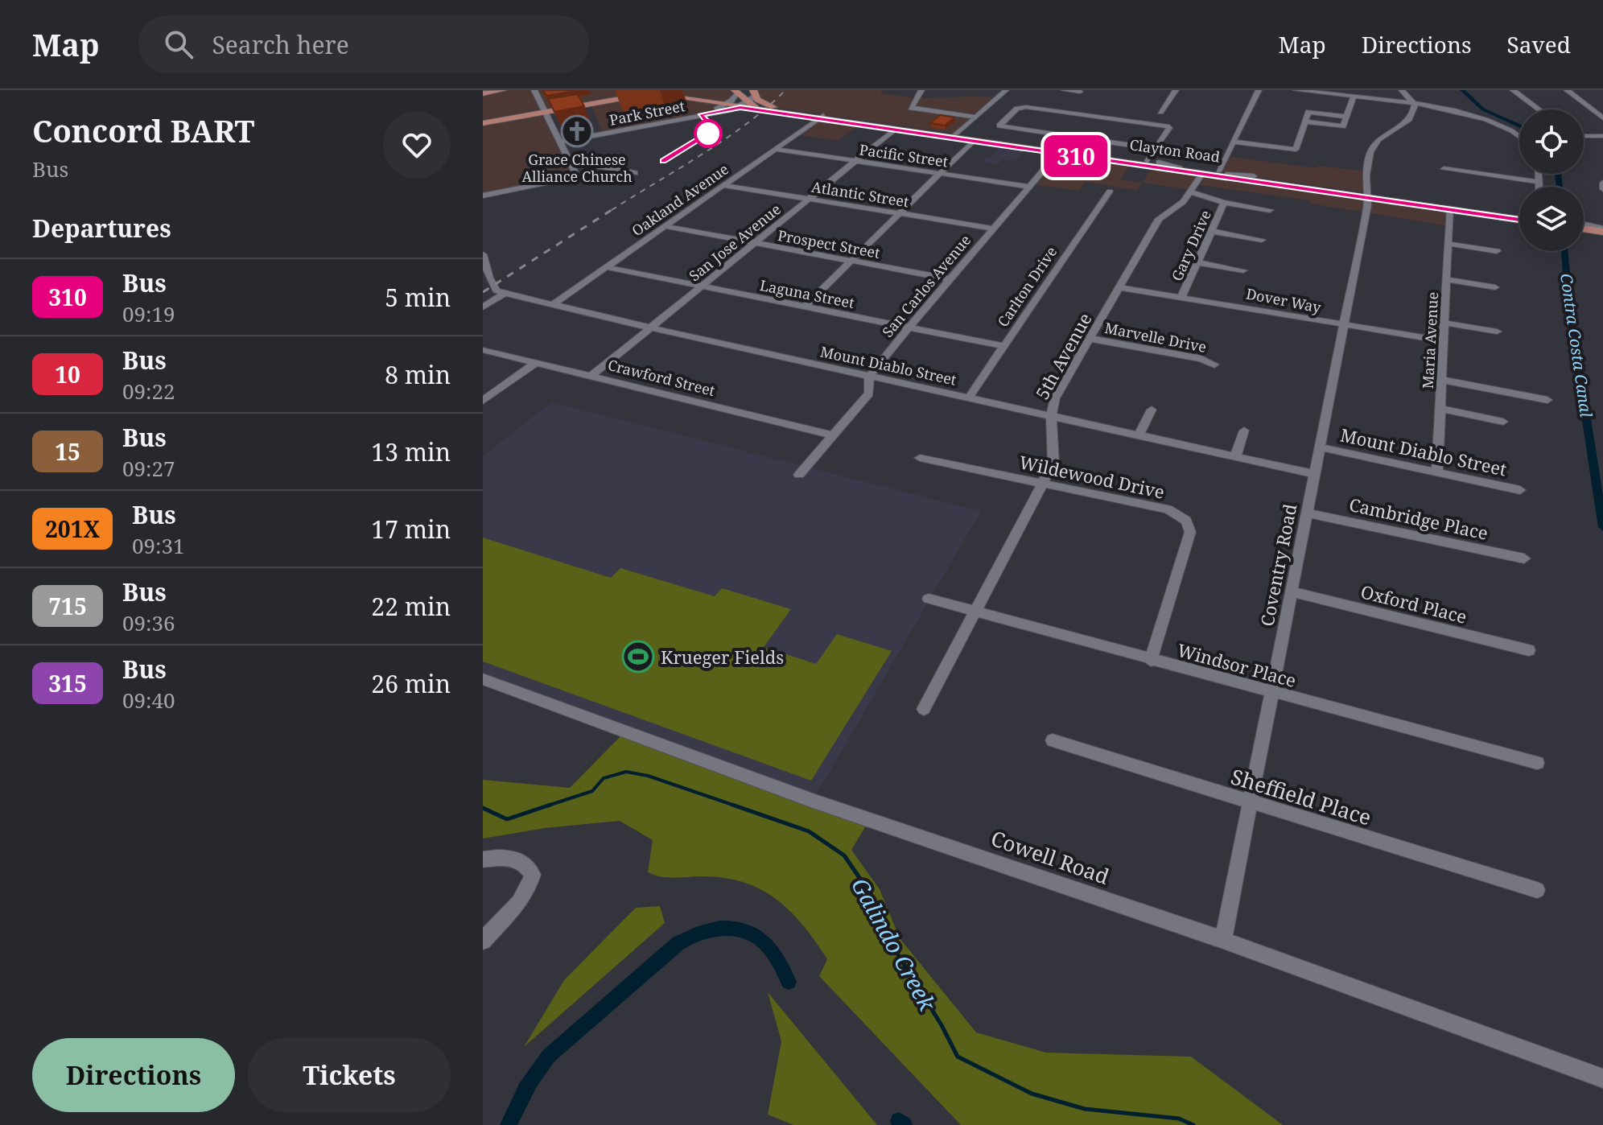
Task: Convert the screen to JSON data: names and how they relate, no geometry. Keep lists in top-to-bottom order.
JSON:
{
  "streets": {
    "main road": ["Clayton Road"],
    "street": [
      "Park Street",
      "Pacific Street",
      "Atlantic Street",
      "Oakland Avenue",
      "San Jose Avenue",
      "Prospect Street",
      "Gary Drive",
      "San Carlos Avenue",
      "Carlton Drive",
      "Laguna Street",
      "Dover Way",
      "Marvelle Drive",
      "Maria Avenue",
      "5th Avenue",
      "Mount Diablo Street",
      "Crawford Street",
      "Wildewood Drive",
      "Cambridge Place",
      "Coventry Road",
      "Oxford Place",
      "Windsor Place",
      "Sheffield Place",
      "Cowell Road"
    ]
  },
  "crossings": [
    ["Park Street", "Clayton Road"],
    ["Clayton Road", "Oakland Avenue"],
    ["Clayton Road", "San Jose Avenue"],
    ["Clayton Road", "San Carlos Avenue"],
    ["Clayton Road", "Maria Avenue"],
    ["Clayton Road", "5th Avenue"],
    ["Clayton Road", "Coventry Road"],
    ["Pacific Street", "Oakland Avenue"],
    ["Pacific Street", "San Jose Avenue"],
    ["Pacific Street", "San Carlos Avenue"],
    ["Atlantic Street", "Oakland Avenue"],
    ["Atlantic Street", "San Jose Avenue"],
    ["Atlantic Street", "San Carlos Avenue"],
    ["Oakland Avenue", "Prospect Street"],
    ["Oakland Avenue", "Laguna Street"],
    ["Oakland Avenue", "Mount Diablo Street"],
    ["San Jose Avenue", "Prospect Street"],
    ["San Jose Avenue", "Laguna Street"],
    ["San Jose Avenue", "Mount Diablo Street"],
    ["San Jose Avenue", "Crawford Street"],
    ["Prospect Street", "San Carlos Avenue"],
    ["Gary Drive", "Dover Way"],
    ["San Carlos Avenue", "Laguna Street"],
    ["San Carlos Avenue", "Mount Diablo Street"],
    ["San Carlos Avenue", "Crawford Street"],
    ["Carlton Drive", "Laguna Street"],
    ["Carlton Drive", "Mount Diablo Street"],
    ["Dover Way", "Maria Avenue"],
    ["Dover Way", "5th Avenue"],
    ["Dover Way", "Coventry Road"],
    ["Marvelle Drive", "5th Avenue"],
    ["Maria Avenue", "Mount Diablo Street"],
    ["5th Avenue", "Mount Diablo Street"],
    ["5th Avenue", "Wildewood Drive"],
    ["5th Avenue", "Windsor Place"],
    ["Mount Diablo Street", "Coventry Road"],
    ["Wildewood Drive", "Windsor Place"],
    ["Cambridge Place", "Coventry Road"],
    ["Coventry Road", "Oxford Place"],
    ["Coventry Road", "Windsor Place"],
    ["Coventry Road", "Sheffield Place"],
    ["Coventry Road", "Cowell Road"]
  ],
  "water": ["Contra Costa Canal", "Galindo Creek"],
  "places": {
    "church": ["Grace Chinese Alliance Church"],
    "sports": ["Krueger Fields"]
  },
  "lines": ["bus line 310"],
  "page": {
    "header": "Map",
    "search": "Search here",
    "nav": ["Map", "Directions", "Saved"],
    "heading": [
      ["Concord BART", "Bus"],
      "Departures"
    ],
    "on_map": "310",
    "list": [
      {
        "mark": "310",
        "name": "Bus",
        "note": "09:19",
        "value": "5 min"
      },
      {
        "mark": "10",
        "name": "Bus",
        "note": "09:22",
        "value": "8 min"
      },
      {
        "mark": "15",
        "name": "Bus",
        "note": "09:27",
        "value": "13 min"
      },
      {
        "mark": "201X",
        "name": "Bus",
        "note": "09:31",
        "value": "17 min"
      },
      {
        "mark": "715",
        "name": "Bus",
        "note": "09:36",
        "value": "22 min"
      },
      {
        "mark": "315",
        "name": "Bus",
        "note": "09:40",
        "value": "26 min"
      }
    ],
    "buttons": ["Directions", "Tickets"]
  }
}
